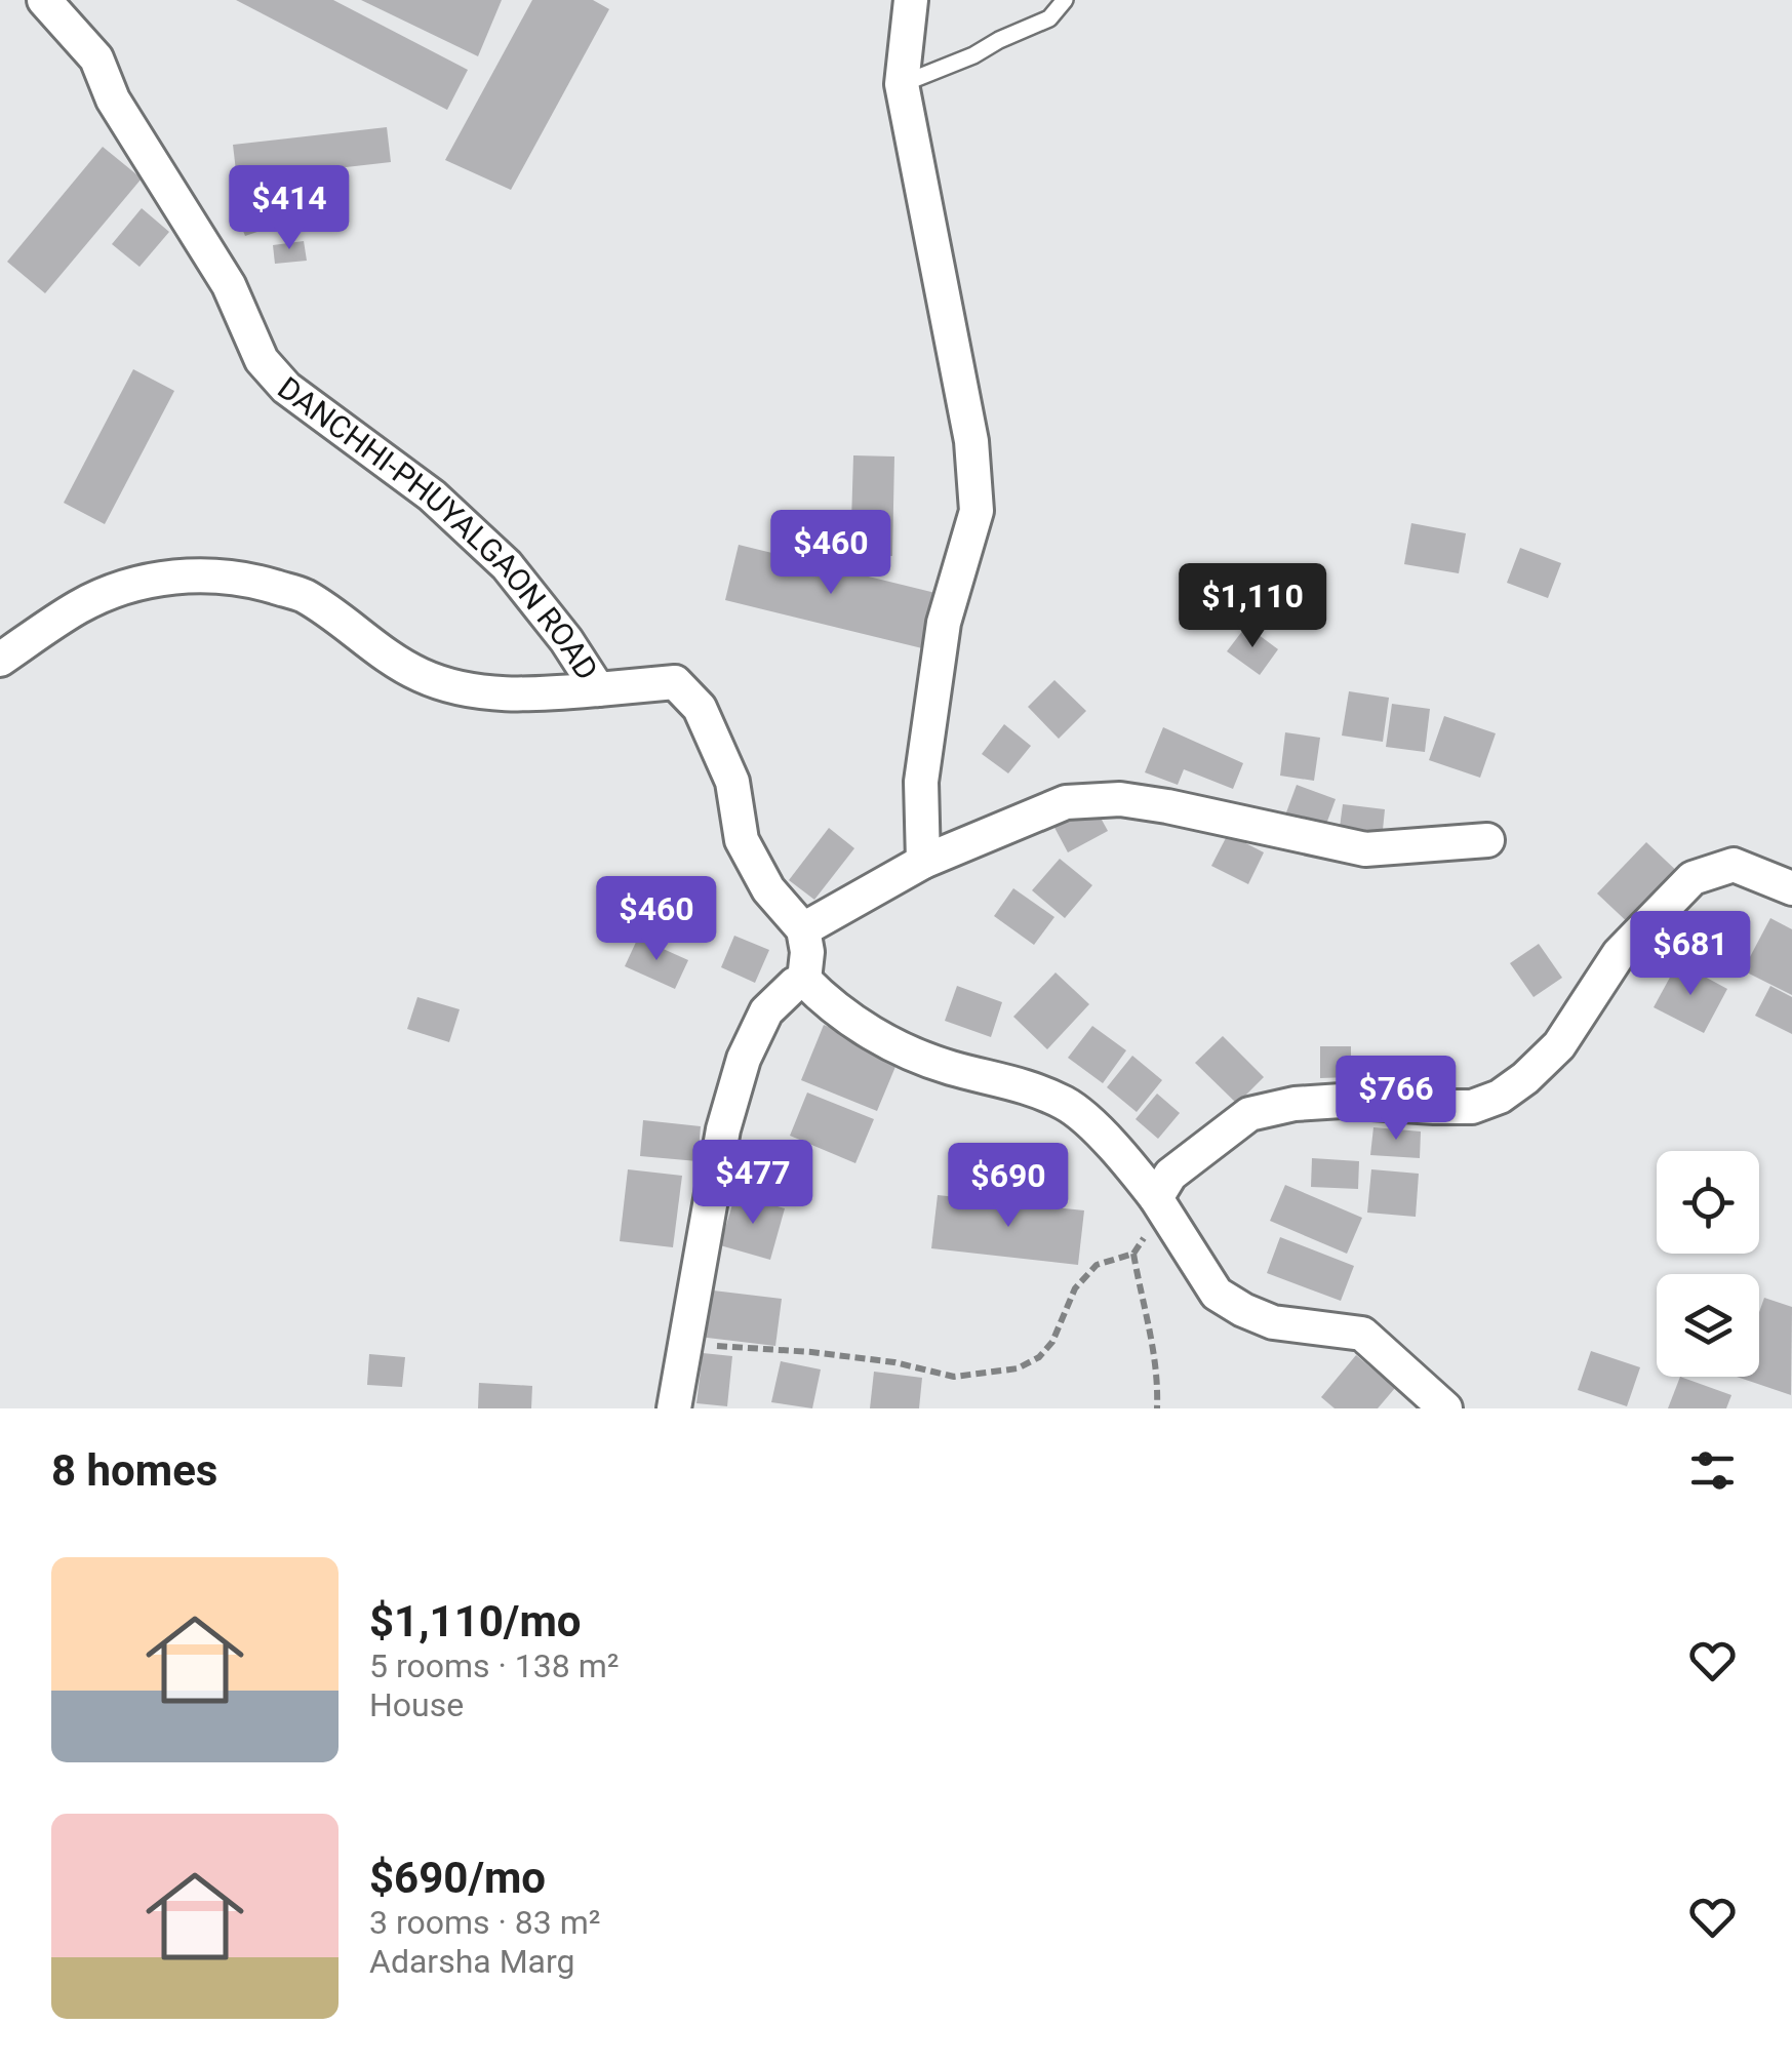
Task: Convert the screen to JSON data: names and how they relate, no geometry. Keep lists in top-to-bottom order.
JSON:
{
  "streets": {
    "street": ["DANCHHI-PHUYALGAON ROAD"]
  },
  "page": {
    "price": [
      "$414",
      "$460",
      "$1,110",
      "$460",
      "$681",
      "$766",
      "$477",
      "$690"
    ],
    "heading": "8 homes",
    "list": [
      {
        "name": "$1,110/mo",
        "note": "5 rooms · 138 m² · House"
      },
      {
        "name": "$690/mo",
        "note": "3 rooms · 83 m² · Adarsha Marg"
      }
    ]
  }
}
